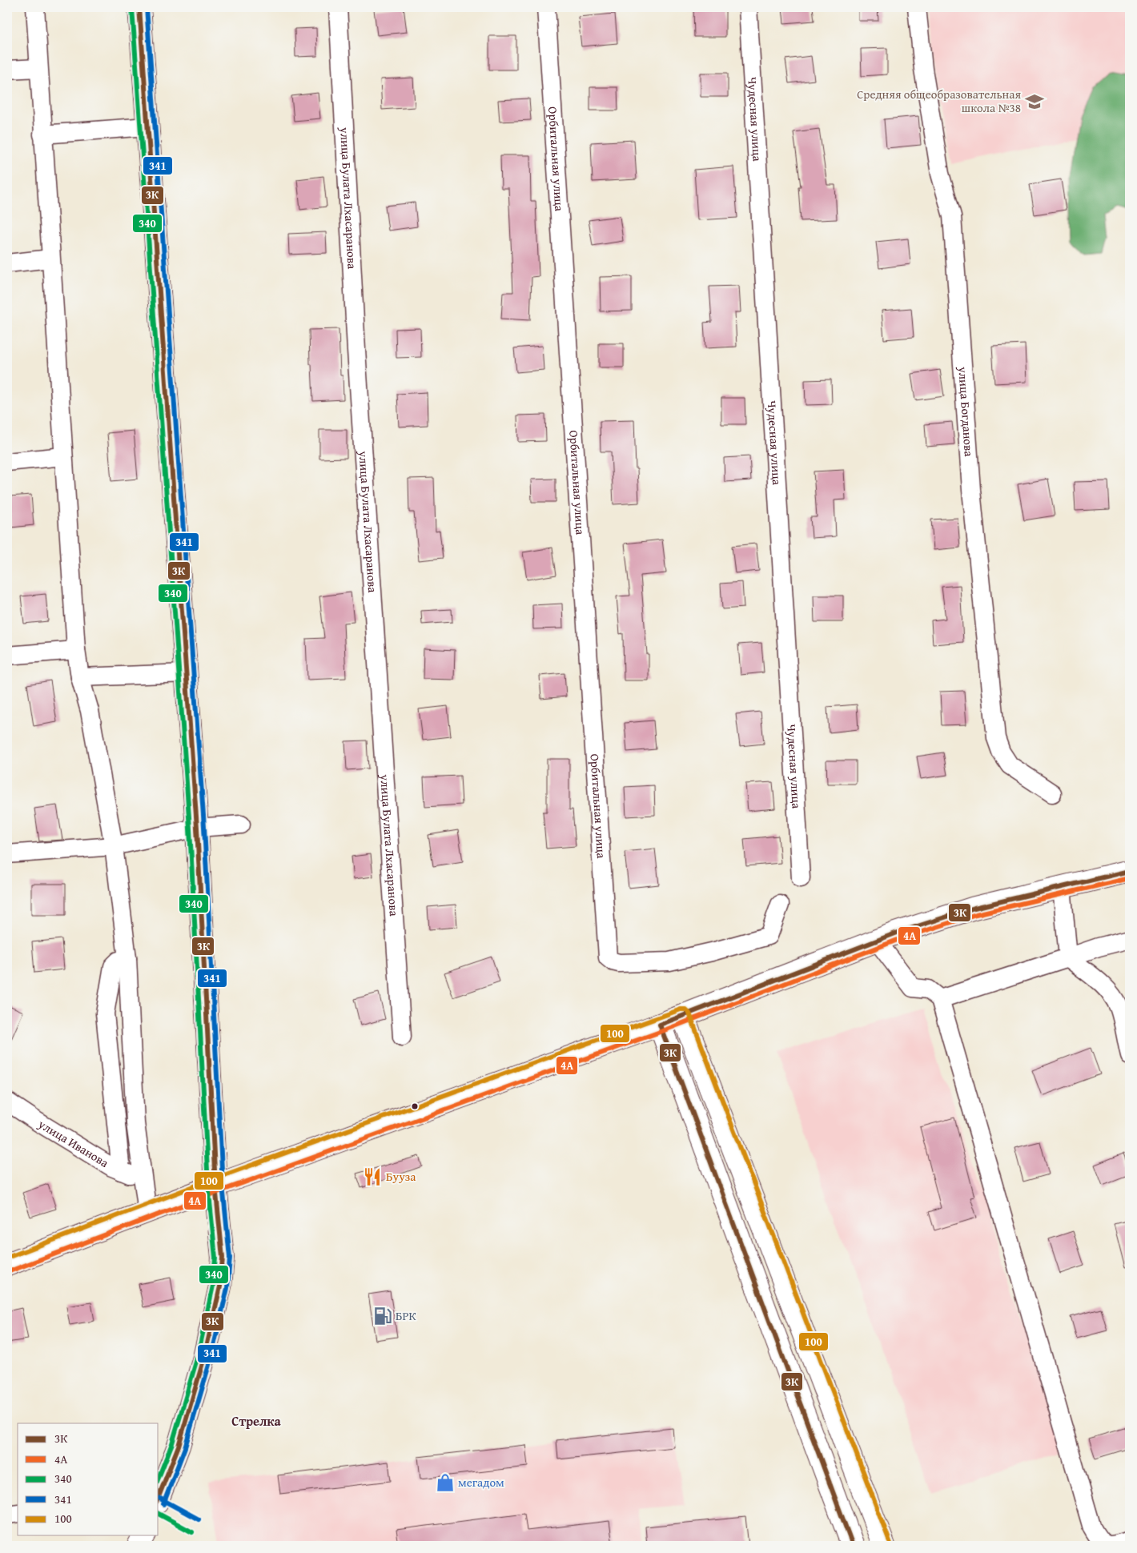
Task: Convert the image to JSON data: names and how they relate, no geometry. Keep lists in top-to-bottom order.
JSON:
{
  "streets": {
    "street": [
      "Чудесная улица",
      "Орбитальная улица",
      "улица Булата Лхасаранова",
      "улица Богданова",
      "улица Иванова"
    ]
  },
  "districts": ["Стрелка"],
  "places": {
    "school or university": ["Средняя общеобразовательная школа №38"],
    "restaurant": ["Бууза"],
    "fuel station": ["БРК"],
    "shop": ["мегадом"]
  },
  "lines": [
    "transit line 3К",
    "transit line 341",
    "transit line 340",
    "transit line 4А",
    "transit line 100"
  ],
  "legend": [
    "3К",
    "4А",
    "340",
    "341",
    "100"
  ]
}
